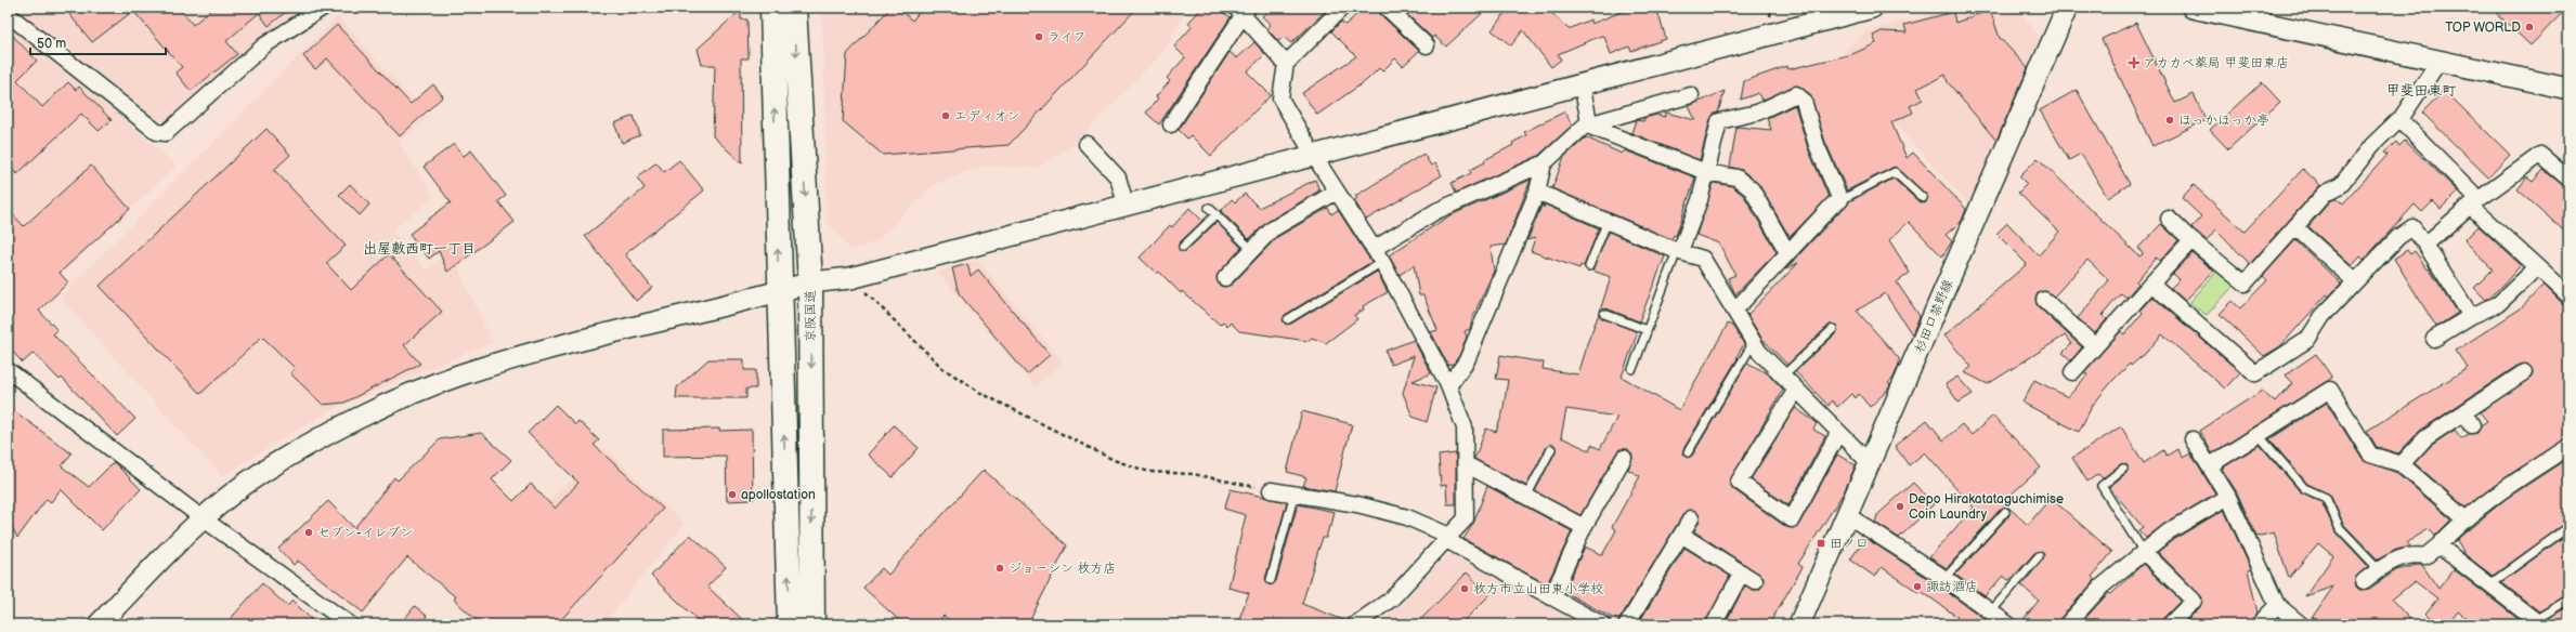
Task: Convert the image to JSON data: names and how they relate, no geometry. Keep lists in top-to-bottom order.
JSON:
{
  "streets": {
    "highway": ["京阪国道"],
    "street": ["杉田口禁野線"]
  },
  "districts": ["甲斐田東町", "出屋敷西町一丁目"],
  "places": {
    "other": [
      "TOP WORLD",
      "ライフ",
      "エディオン",
      "ほっかほっか亭",
      "apollostation",
      "Depo Hirakatataguchimise Coin Laundry",
      "セブン-イレブン",
      "ジョーシン 枚方店",
      "諏訪酒店",
      "枚方市立山田東小学校"
    ],
    "health": ["アカカベ薬局 甲斐田東店"],
    "transit": ["田ノ口"]
  },
  "scale_bar": "50 m"
}
